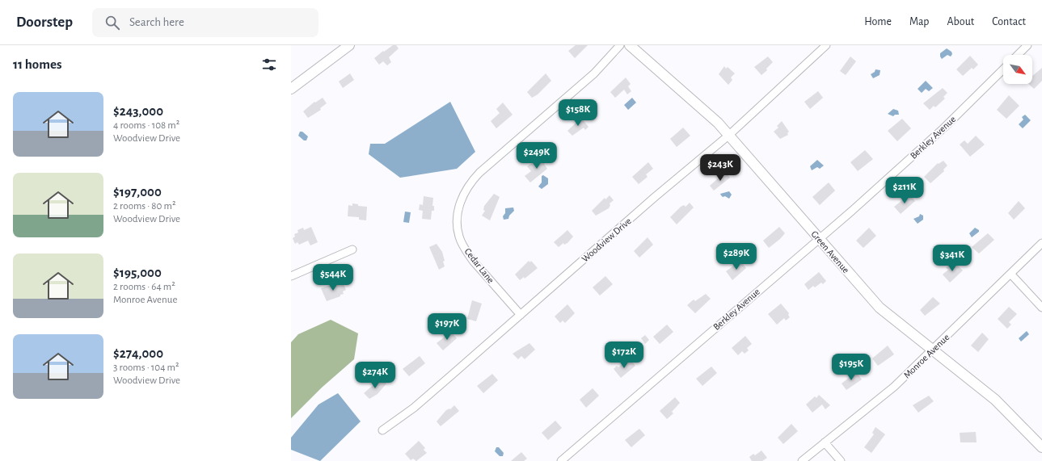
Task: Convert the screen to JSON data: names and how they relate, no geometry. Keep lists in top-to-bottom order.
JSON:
{
  "streets": {
    "street": [
      "Berkley Avenue",
      "Woodview Drive",
      "Green Avenue",
      "Cedar Lane",
      "Monroe Avenue"
    ]
  },
  "crossings": [
    ["Berkley Avenue", "Green Avenue"],
    ["Woodview Drive", "Green Avenue"],
    ["Woodview Drive", "Cedar Lane"],
    ["Green Avenue", "Monroe Avenue"]
  ],
  "north": "bottom right",
  "page": {
    "header": "Doorstep",
    "search": "Search here",
    "nav": [
      "Home",
      "Map",
      "About",
      "Contact"
    ],
    "heading": "11 homes",
    "list": [
      {
        "name": "$243,000",
        "note": "4 rooms · 108 m² · Woodview Drive"
      },
      {
        "name": "$197,000",
        "note": "2 rooms · 80 m² · Woodview Drive"
      },
      {
        "name": "$195,000",
        "note": "2 rooms · 64 m² · Monroe Avenue"
      },
      {
        "name": "$274,000",
        "note": "3 rooms · 104 m² · Woodview Drive"
      }
    ],
    "price": [
      "$158K",
      "$249K",
      "$243K",
      "$211K",
      "$289K",
      "$341K",
      "$544K",
      "$197K",
      "$172K",
      "$195K",
      "$274K"
    ]
  }
}
